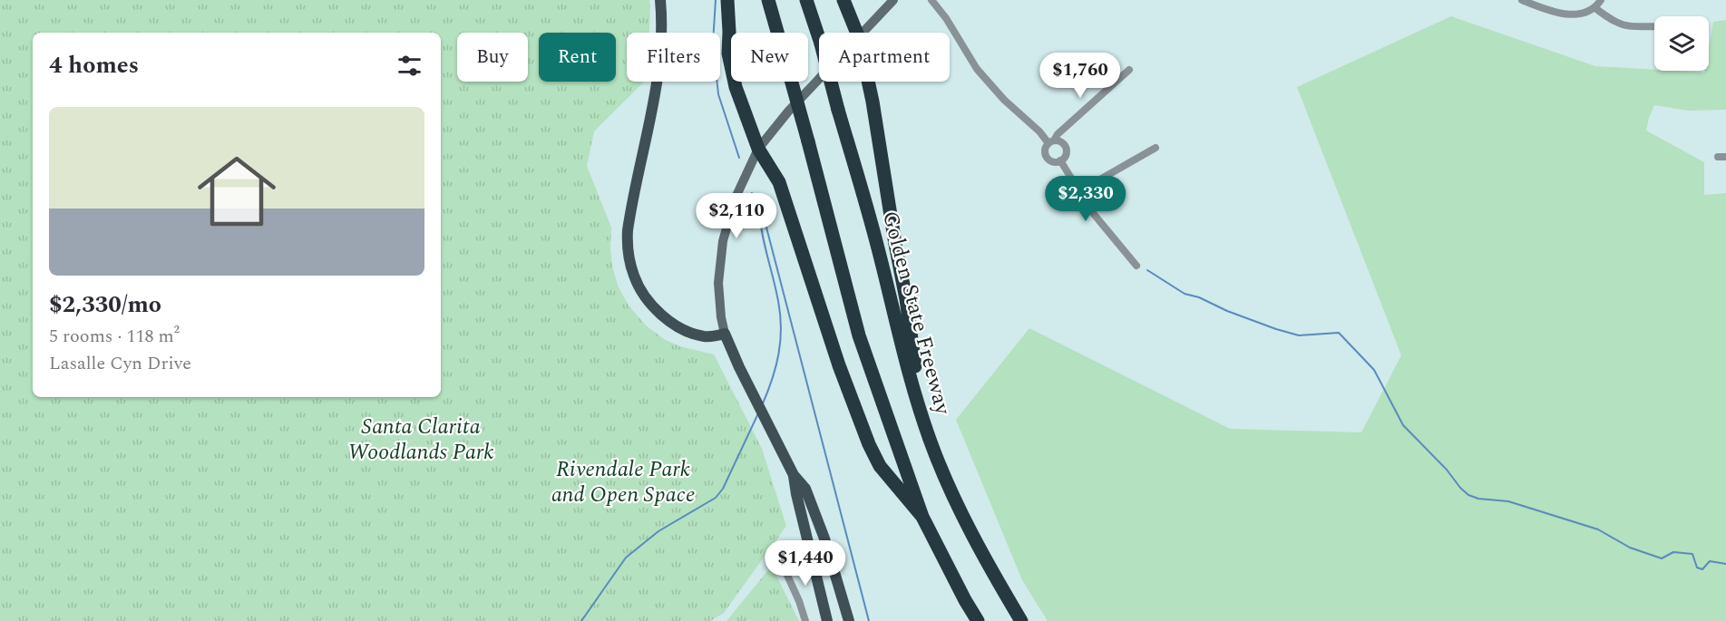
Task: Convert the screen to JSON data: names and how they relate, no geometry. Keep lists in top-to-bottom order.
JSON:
{
  "streets": {
    "highway": ["Golden State Freeway"]
  },
  "parks": ["Santa Clarita Woodlands Park", "Rivendale Park and Open Space"],
  "page": {
    "chip": [
      "Buy",
      "Rent",
      "Filters",
      "New",
      "Apartment"
    ],
    "heading": "4 homes",
    "price": [
      "$1,760",
      "$2,330",
      "$2,110",
      "$1,440"
    ],
    "list": [
      {
        "name": "$2,330/mo",
        "note": "5 rooms · 118 m² · Lasalle Cyn Drive"
      }
    ]
  }
}
